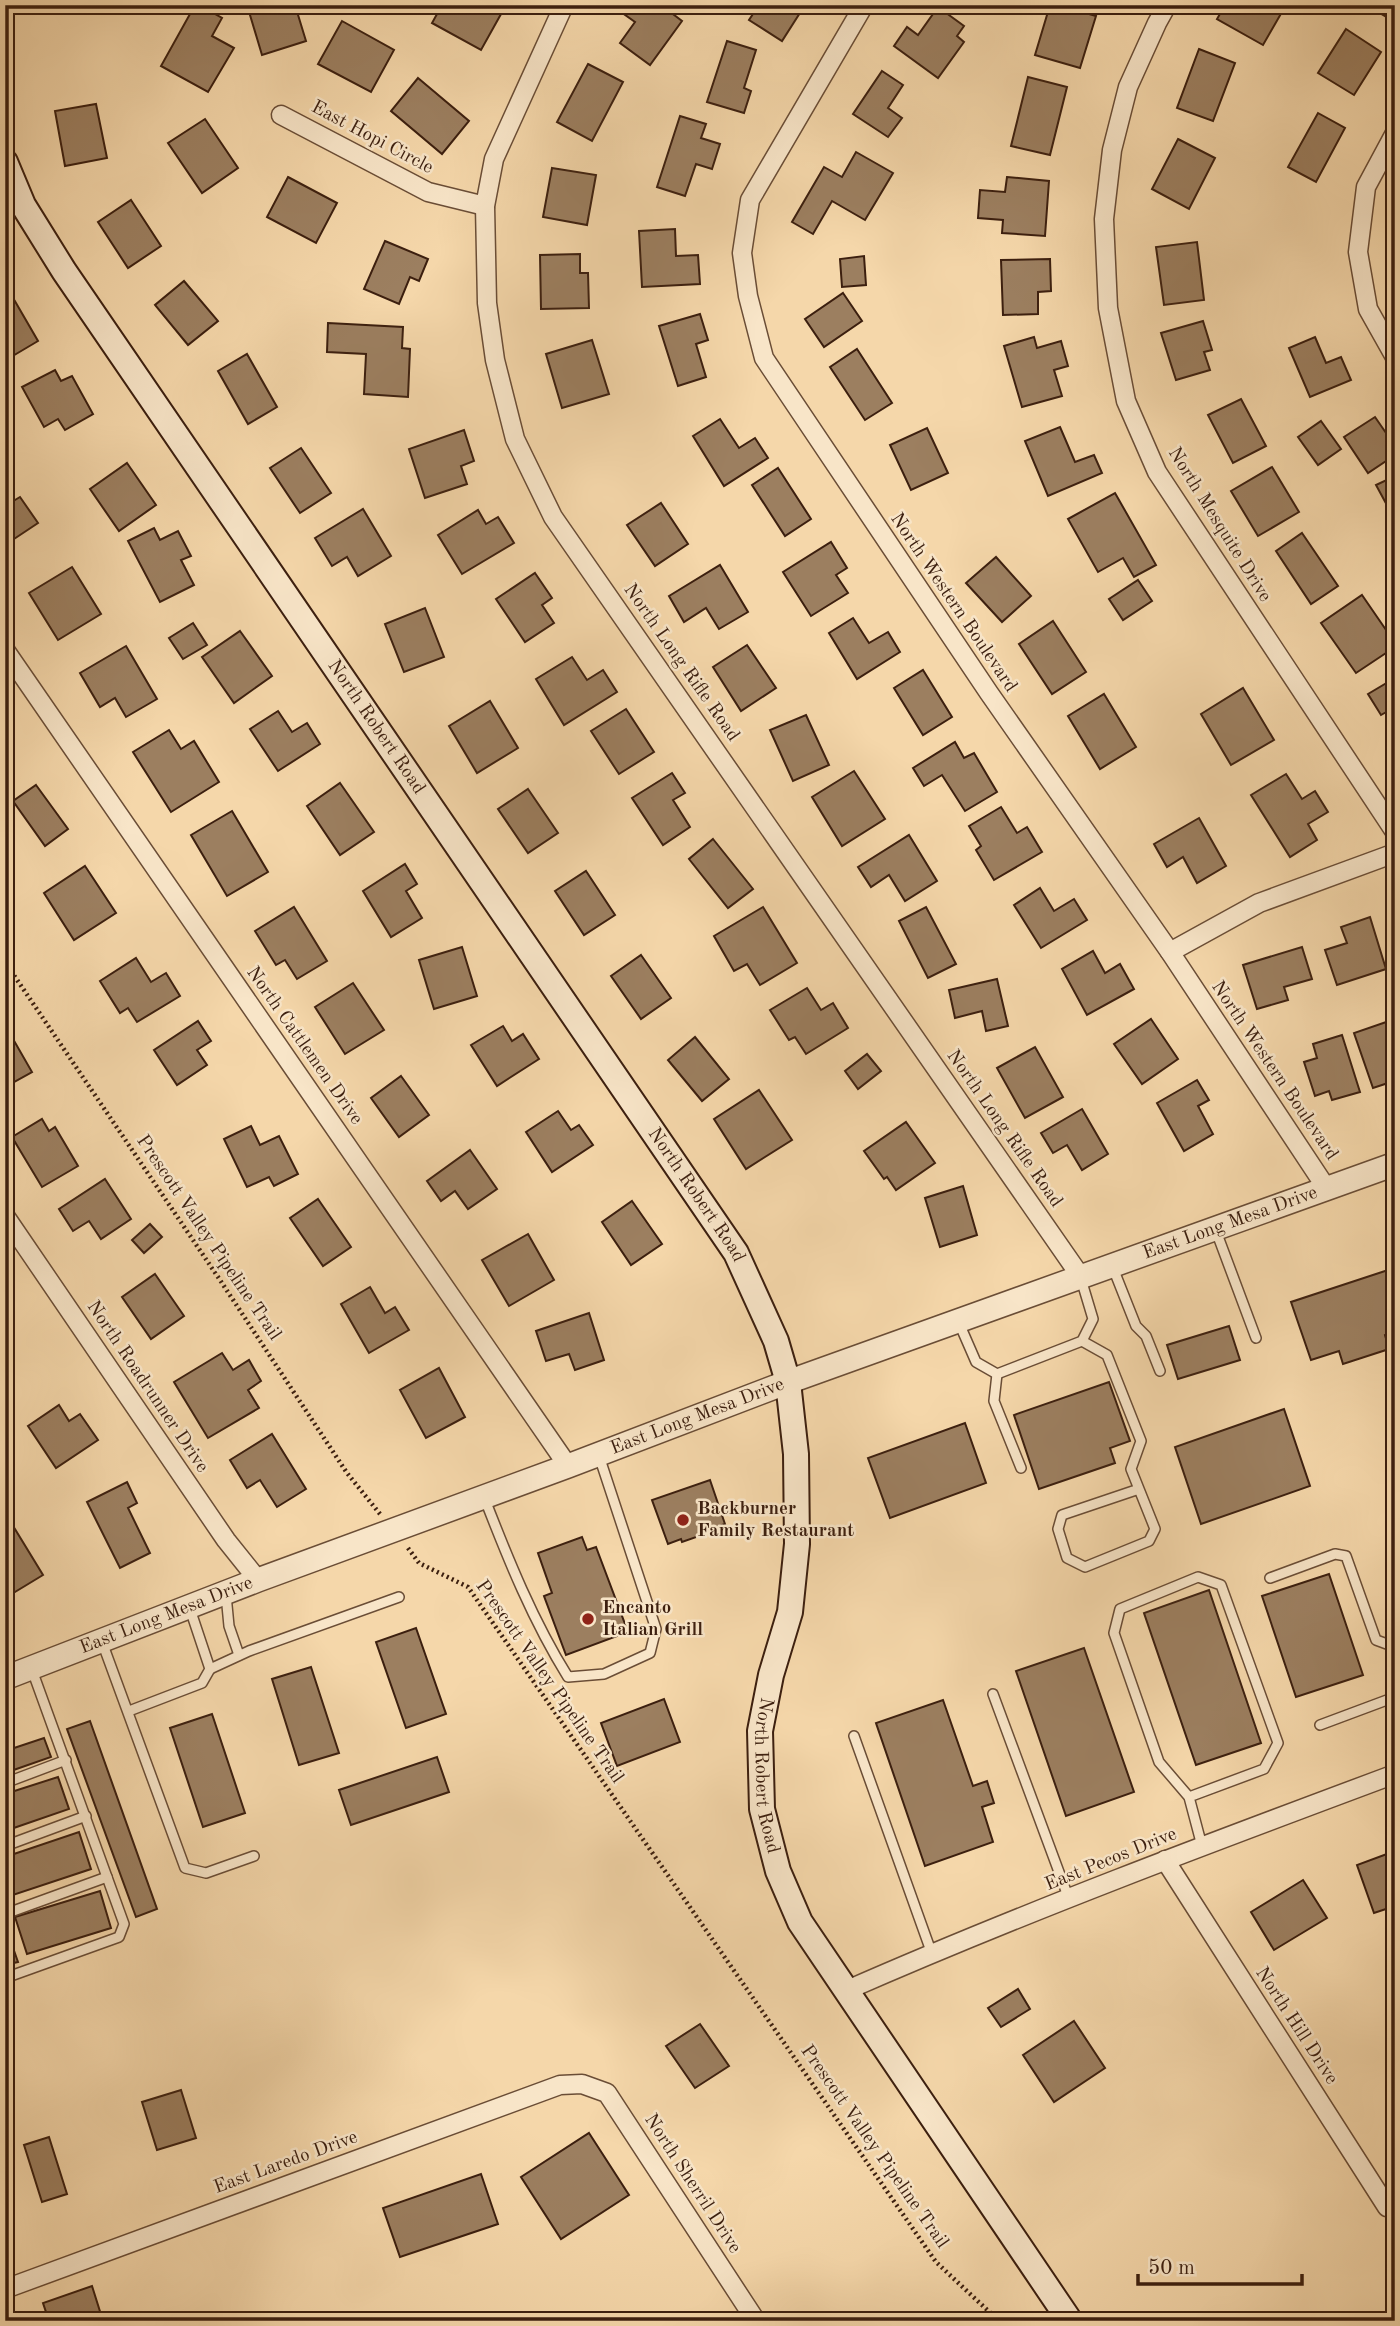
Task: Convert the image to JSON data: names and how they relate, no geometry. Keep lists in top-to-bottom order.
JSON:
{
  "streets": {
    "main road": ["North Robert Road"],
    "street": [
      "East Hopi Circle",
      "North Mesquite Drive",
      "North Western Boulevard",
      "North Long Rifle Road",
      "North Cattlemen Drive",
      "East Long Mesa Drive",
      "North Roadrunner Drive",
      "East Pecos Drive",
      "North Hill Drive",
      "East Laredo Drive",
      "North Sherril Drive"
    ],
    "path": ["Prescott Valley Pipeline Trail"]
  },
  "crossings": [
    ["East Hopi Circle", "North Long Rifle Road"],
    ["North Western Boulevard", "East Long Mesa Drive"],
    ["North Long Rifle Road", "East Long Mesa Drive"],
    ["North Robert Road", "East Long Mesa Drive"],
    ["North Robert Road", "East Pecos Drive"],
    ["North Cattlemen Drive", "East Long Mesa Drive"],
    ["East Long Mesa Drive", "Prescott Valley Pipeline Trail"],
    ["East Long Mesa Drive", "North Roadrunner Drive"],
    ["East Pecos Drive", "North Hill Drive"],
    ["East Laredo Drive", "North Sherril Drive"]
  ],
  "places": ["Backburner Family Restaurant", "Encanto Italian Grill"],
  "scale_bar": "50 m"
}
